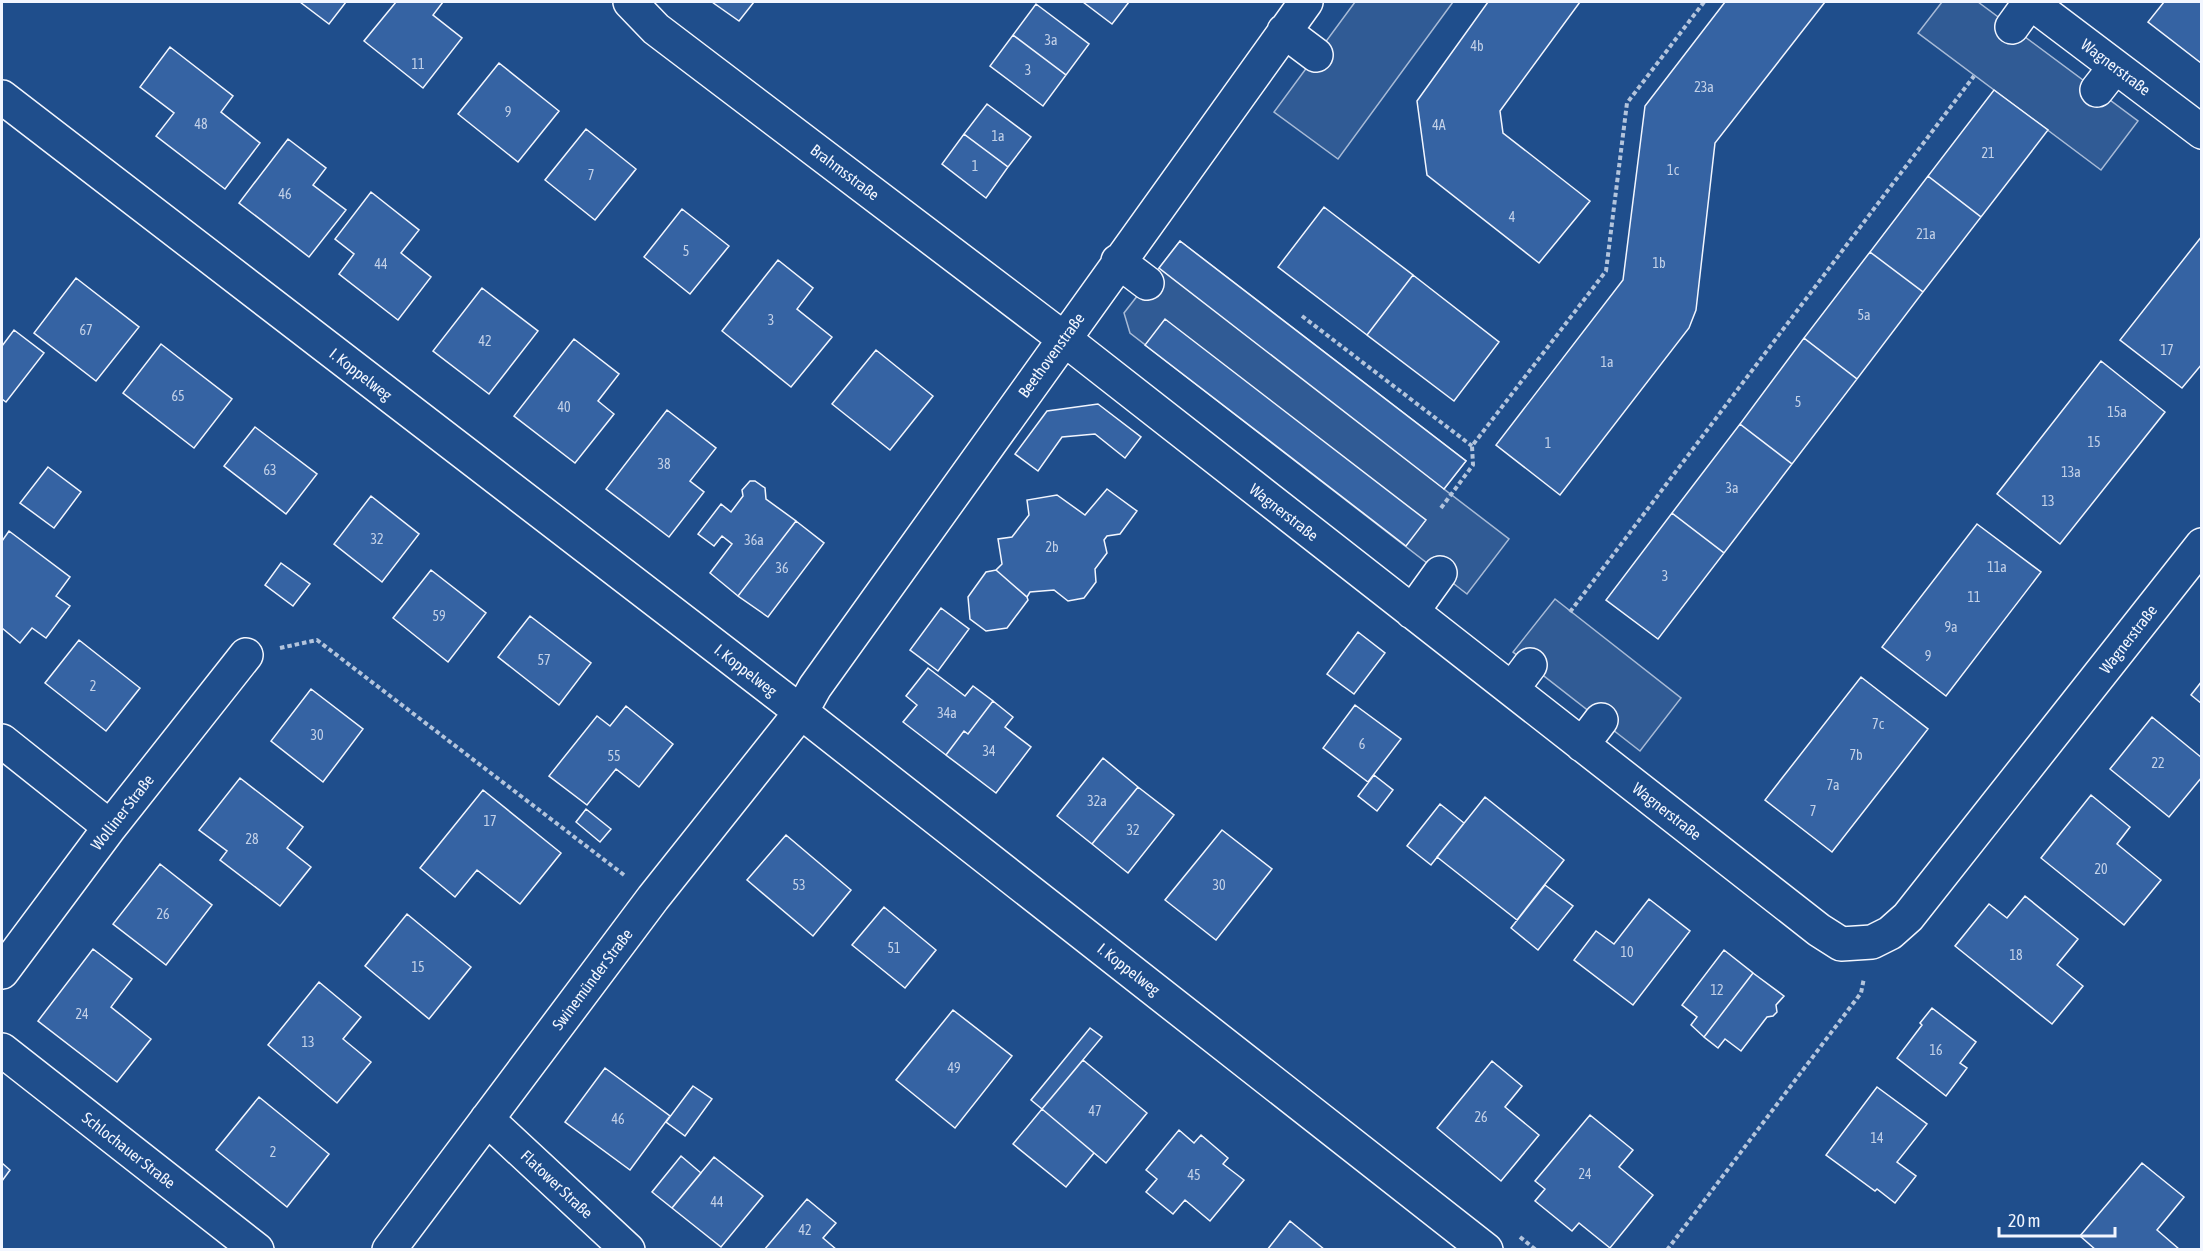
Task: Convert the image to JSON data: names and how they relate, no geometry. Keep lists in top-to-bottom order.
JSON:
{
  "streets": {
    "street": [
      "Wagnerstraße",
      "Brahmsstraße",
      "Beethovenstraße",
      "I. Koppelweg",
      "Wolliner Straße",
      "Swinemünder Straße",
      "Schlochauer Straße",
      "Flatower Straße"
    ]
  },
  "crossings": [
    ["Wagnerstraße", "Brahmsstraße"],
    ["Wagnerstraße", "Beethovenstraße"],
    ["Brahmsstraße", "Beethovenstraße"],
    ["Beethovenstraße", "I. Koppelweg"],
    ["Beethovenstraße", "Swinemünder Straße"],
    ["I. Koppelweg", "Swinemünder Straße"],
    ["Swinemünder Straße", "Flatower Straße"]
  ],
  "house_numbers": [
    "3a",
    "4b",
    "11",
    "3",
    "23a",
    "9",
    "48",
    "4A",
    "1a",
    "21",
    "1",
    "1c",
    "7",
    "46",
    "4",
    "21a",
    "5",
    "1b",
    "44",
    "5a",
    "3",
    "67",
    "42",
    "17",
    "1a",
    "65",
    "5",
    "40",
    "15a",
    "15",
    "1",
    "38",
    "63",
    "13a",
    "3a",
    "13",
    "32",
    "36a",
    "2b",
    "11a",
    "36",
    "3",
    "11",
    "59",
    "9a",
    "9",
    "57",
    "2",
    "34a",
    "7c",
    "30",
    "6",
    "34",
    "7b",
    "55",
    "22",
    "7a",
    "32a",
    "7",
    "17",
    "32",
    "28",
    "20",
    "53",
    "30",
    "26",
    "51",
    "10",
    "18",
    "15",
    "12",
    "24",
    "13",
    "16",
    "49",
    "47",
    "26",
    "46",
    "14",
    "2",
    "24",
    "45",
    "44",
    "42"
  ],
  "scale_bar": "20 m"
}
